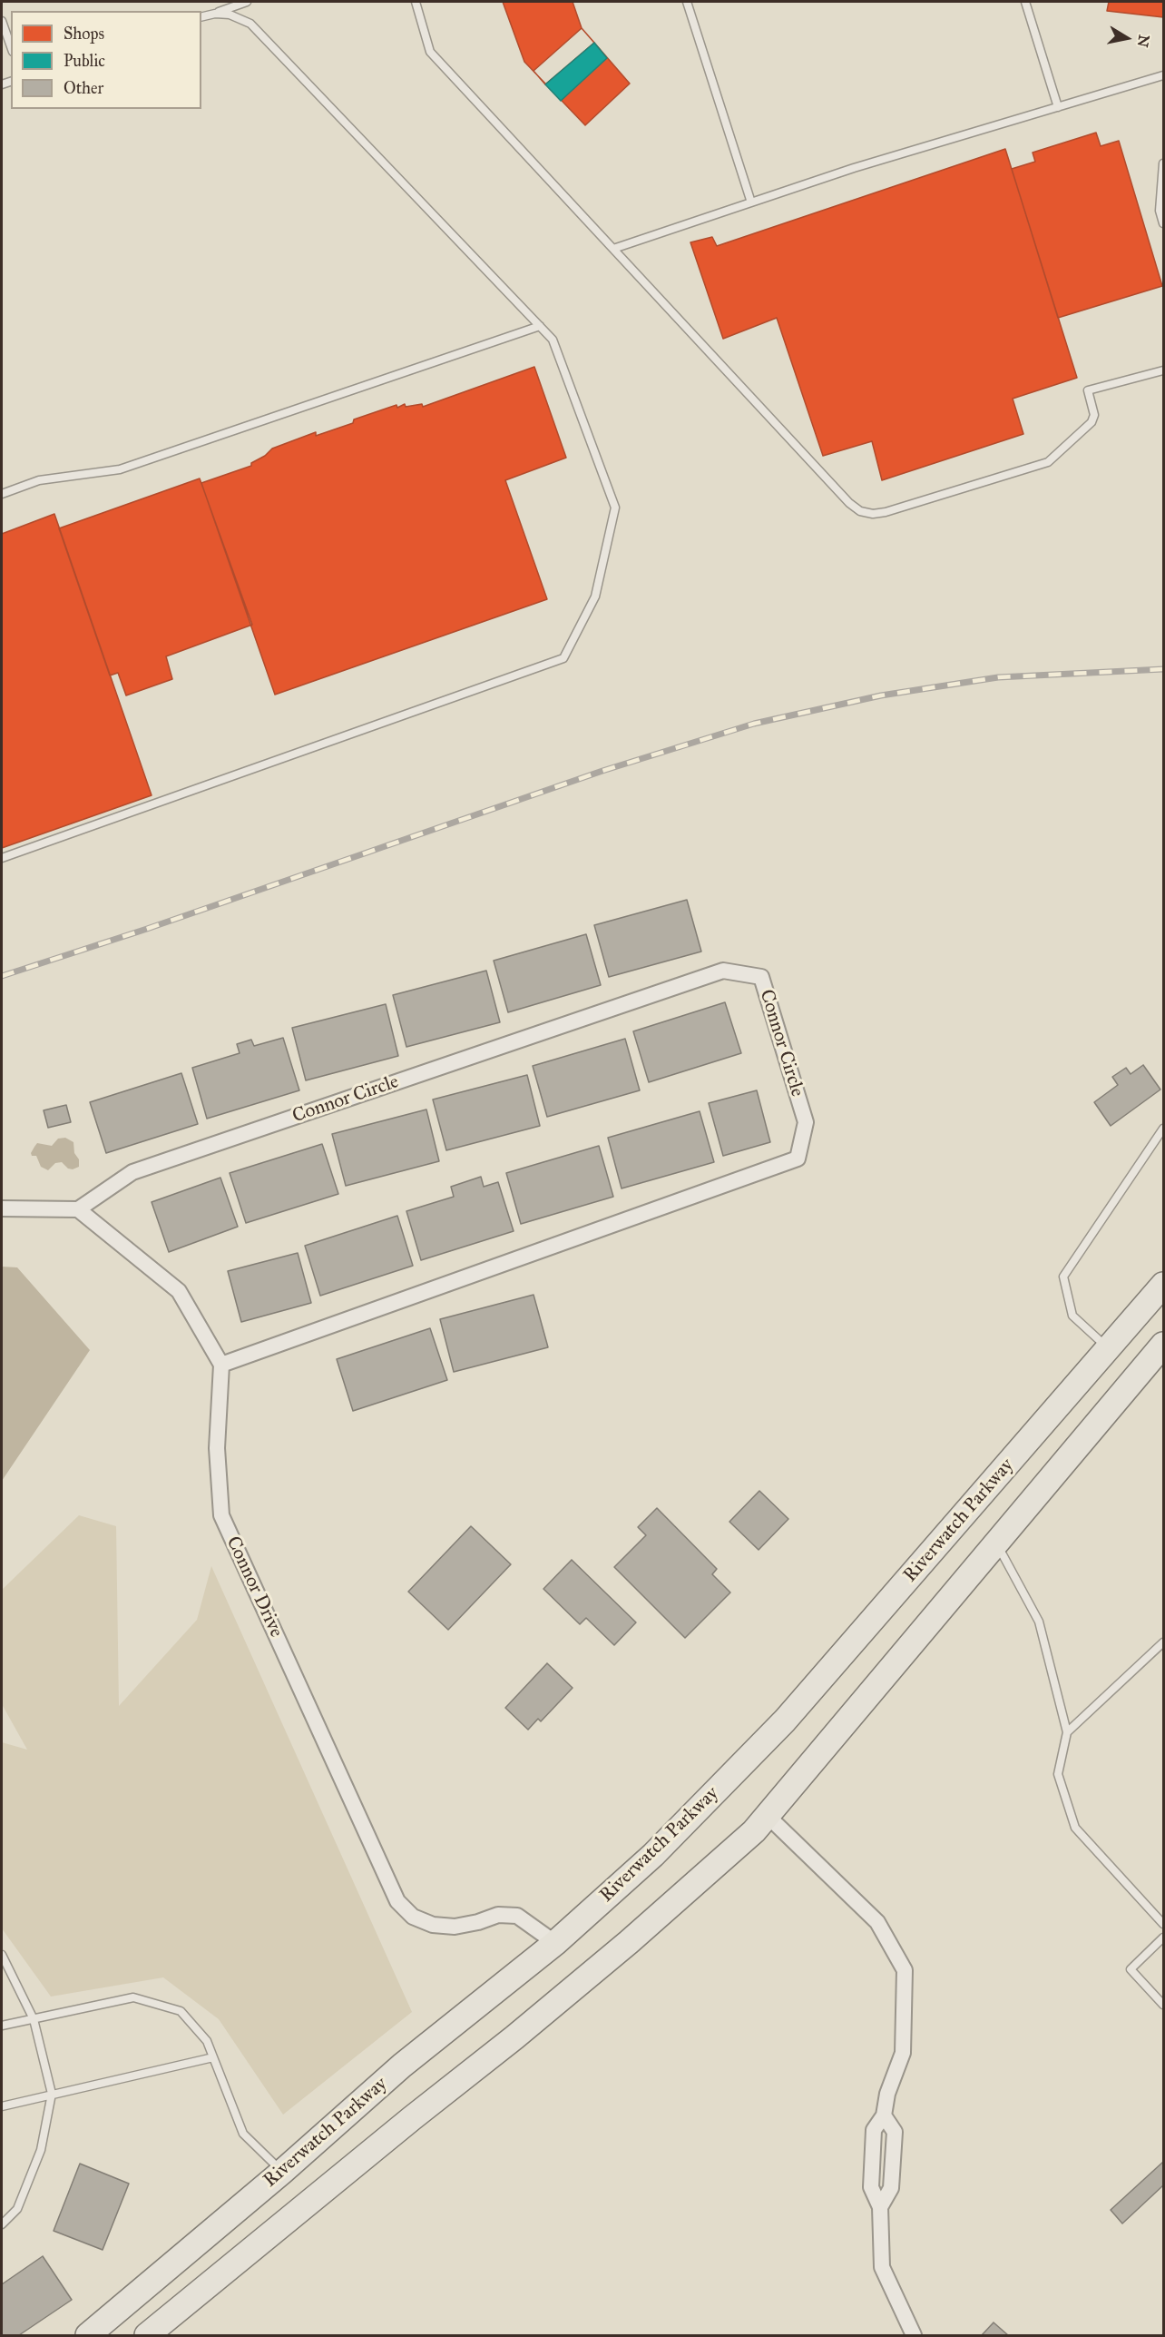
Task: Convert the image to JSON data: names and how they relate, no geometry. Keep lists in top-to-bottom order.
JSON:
{
  "streets": {
    "main road": ["Riverwatch Parkway"],
    "street": ["Connor Circle", "Connor Drive"]
  },
  "crossings": [
    ["Connor Circle", "Connor Drive"],
    ["Riverwatch Parkway", "Connor Drive"]
  ],
  "legend": ["Shops", "Public", "Other"],
  "north": "right"
}
